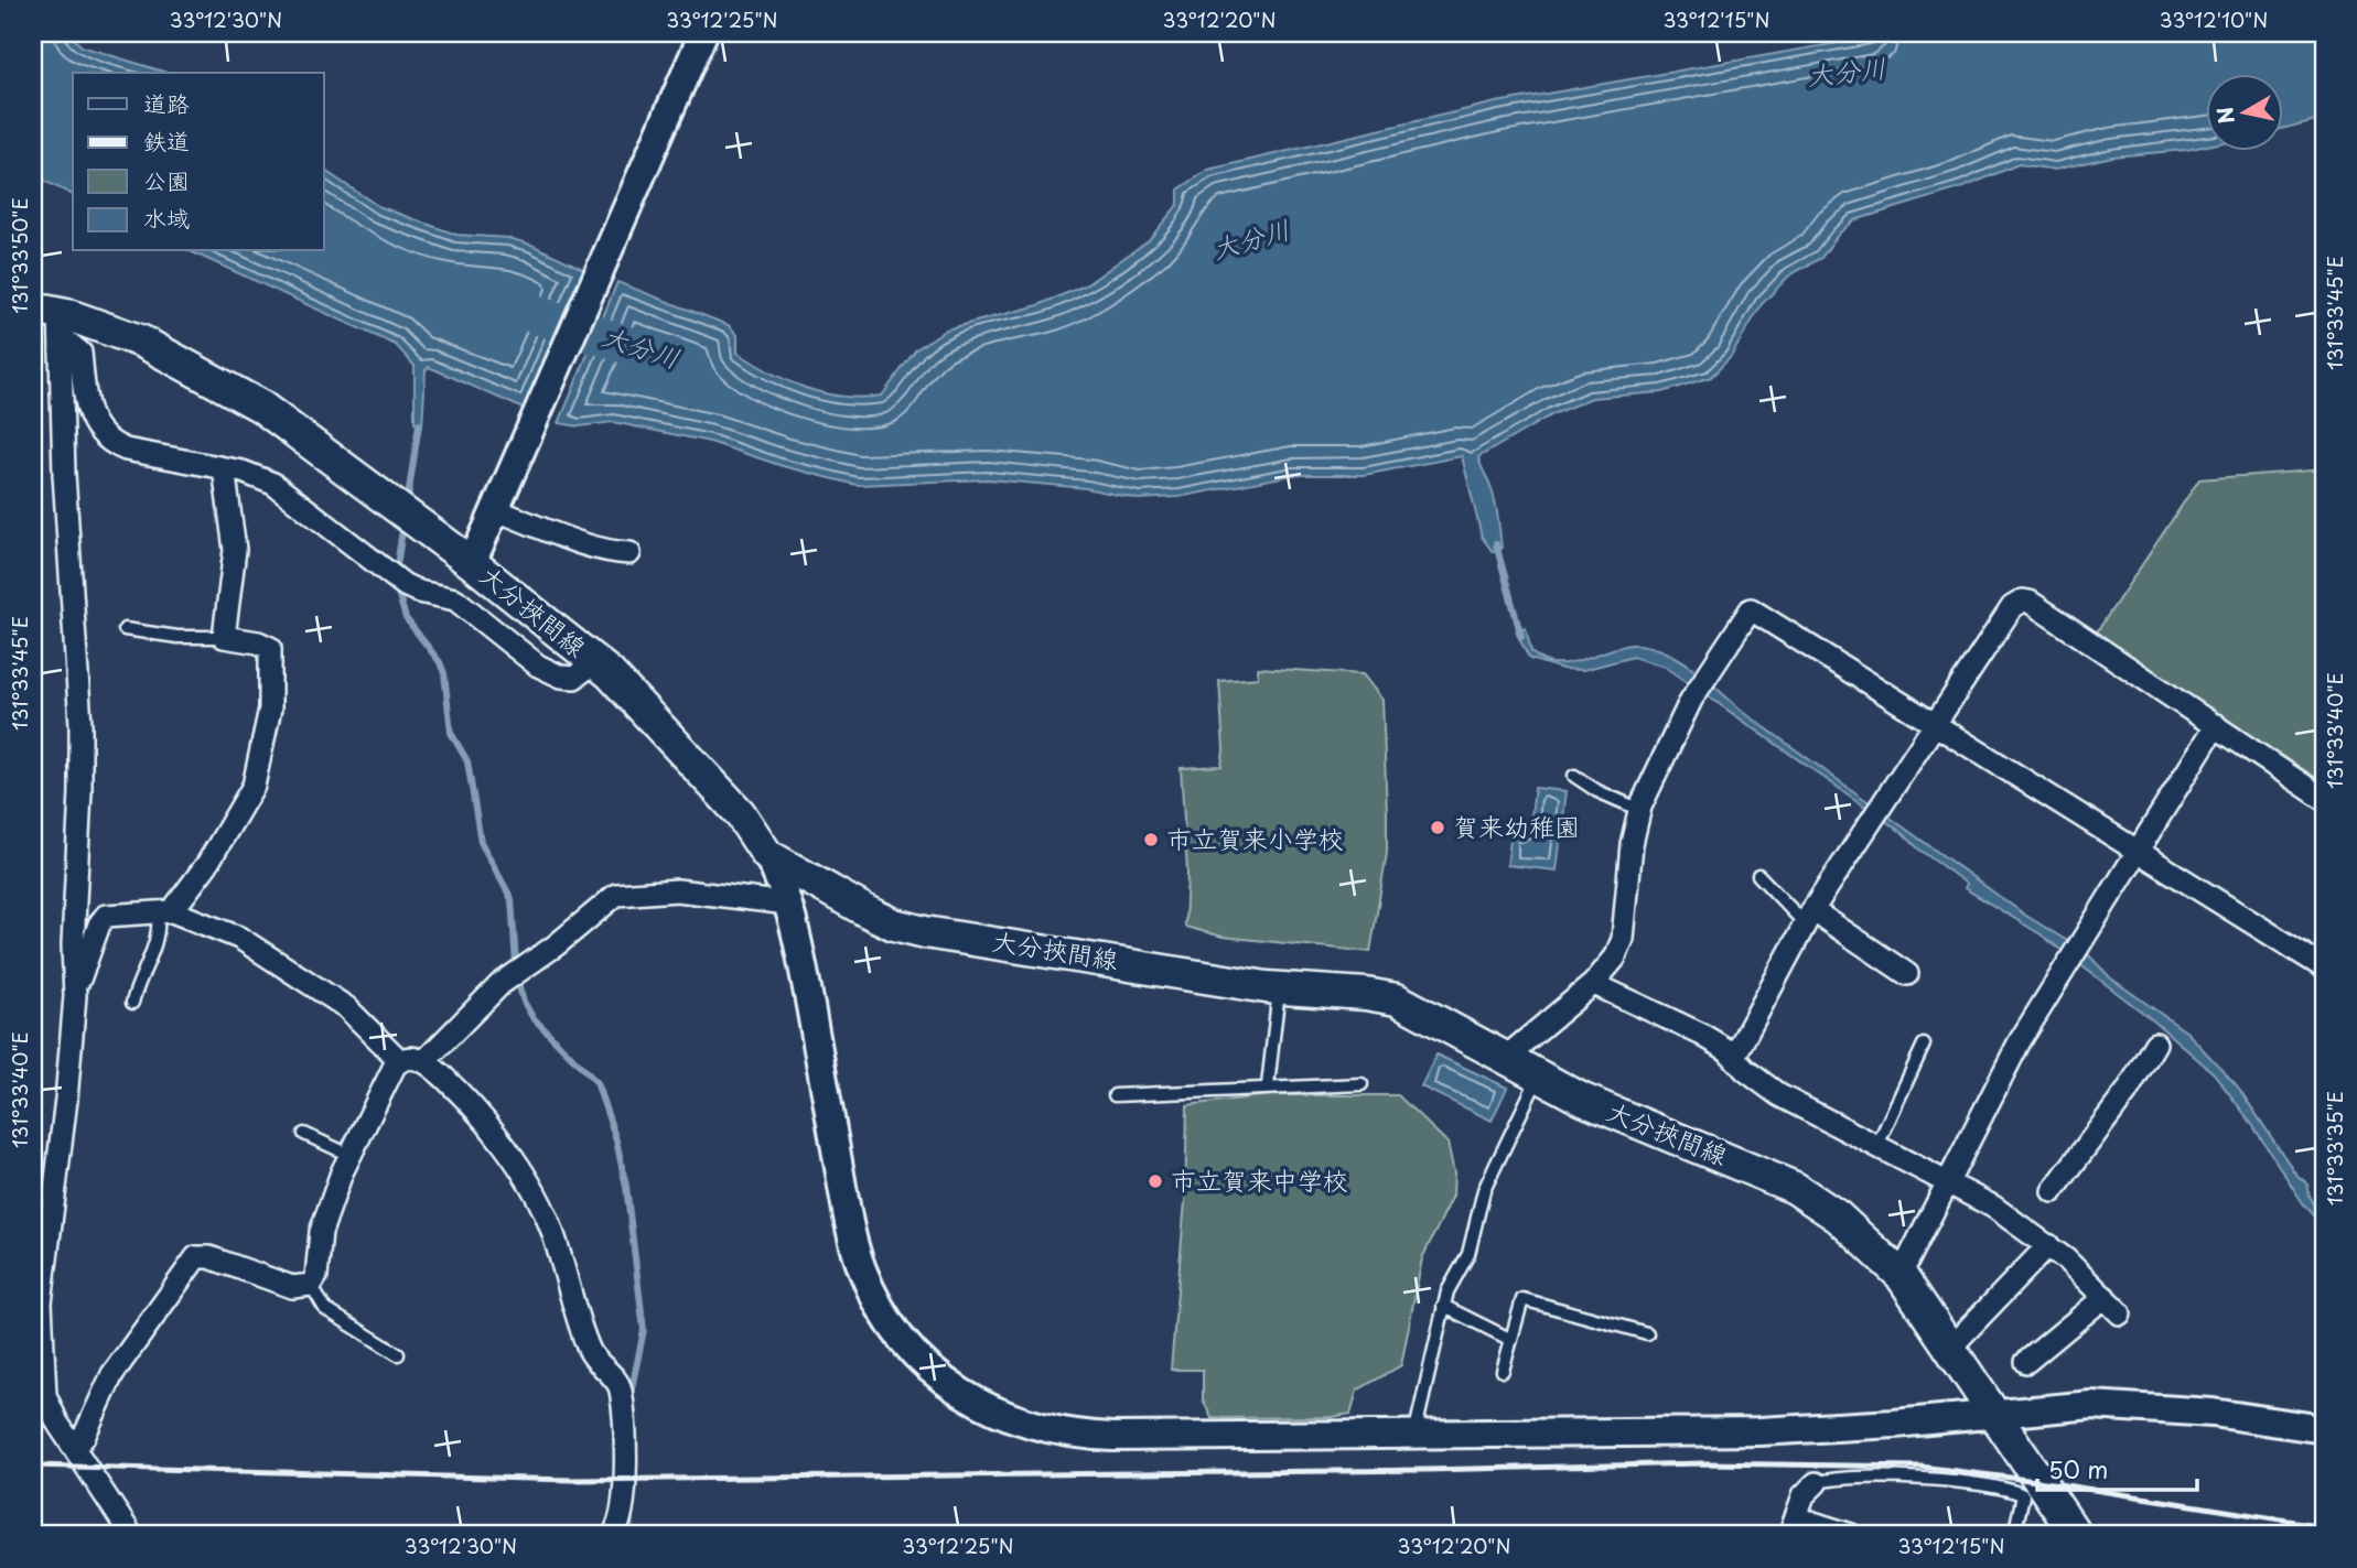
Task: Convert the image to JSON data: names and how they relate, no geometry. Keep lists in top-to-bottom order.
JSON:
{
  "streets": {
    "main road": ["大分挾間線"]
  },
  "water": ["大分川"],
  "places": ["賀来幼稚園", "市立賀来小学校", "市立賀来中学校"],
  "legend": [
    "道路",
    "鉄道",
    "公園",
    "水域"
  ],
  "scale_bar": "50 m",
  "north": "left",
  "coordinates": [
    "33°12'30\"N",
    "33°12'25\"N",
    "33°12'20\"N",
    "33°12'15\"N",
    "33°12'10\"N",
    "131°33'50\"E",
    "131°33'45\"E",
    "131°33'40\"E",
    "131°33'35\"E"
  ]
}
